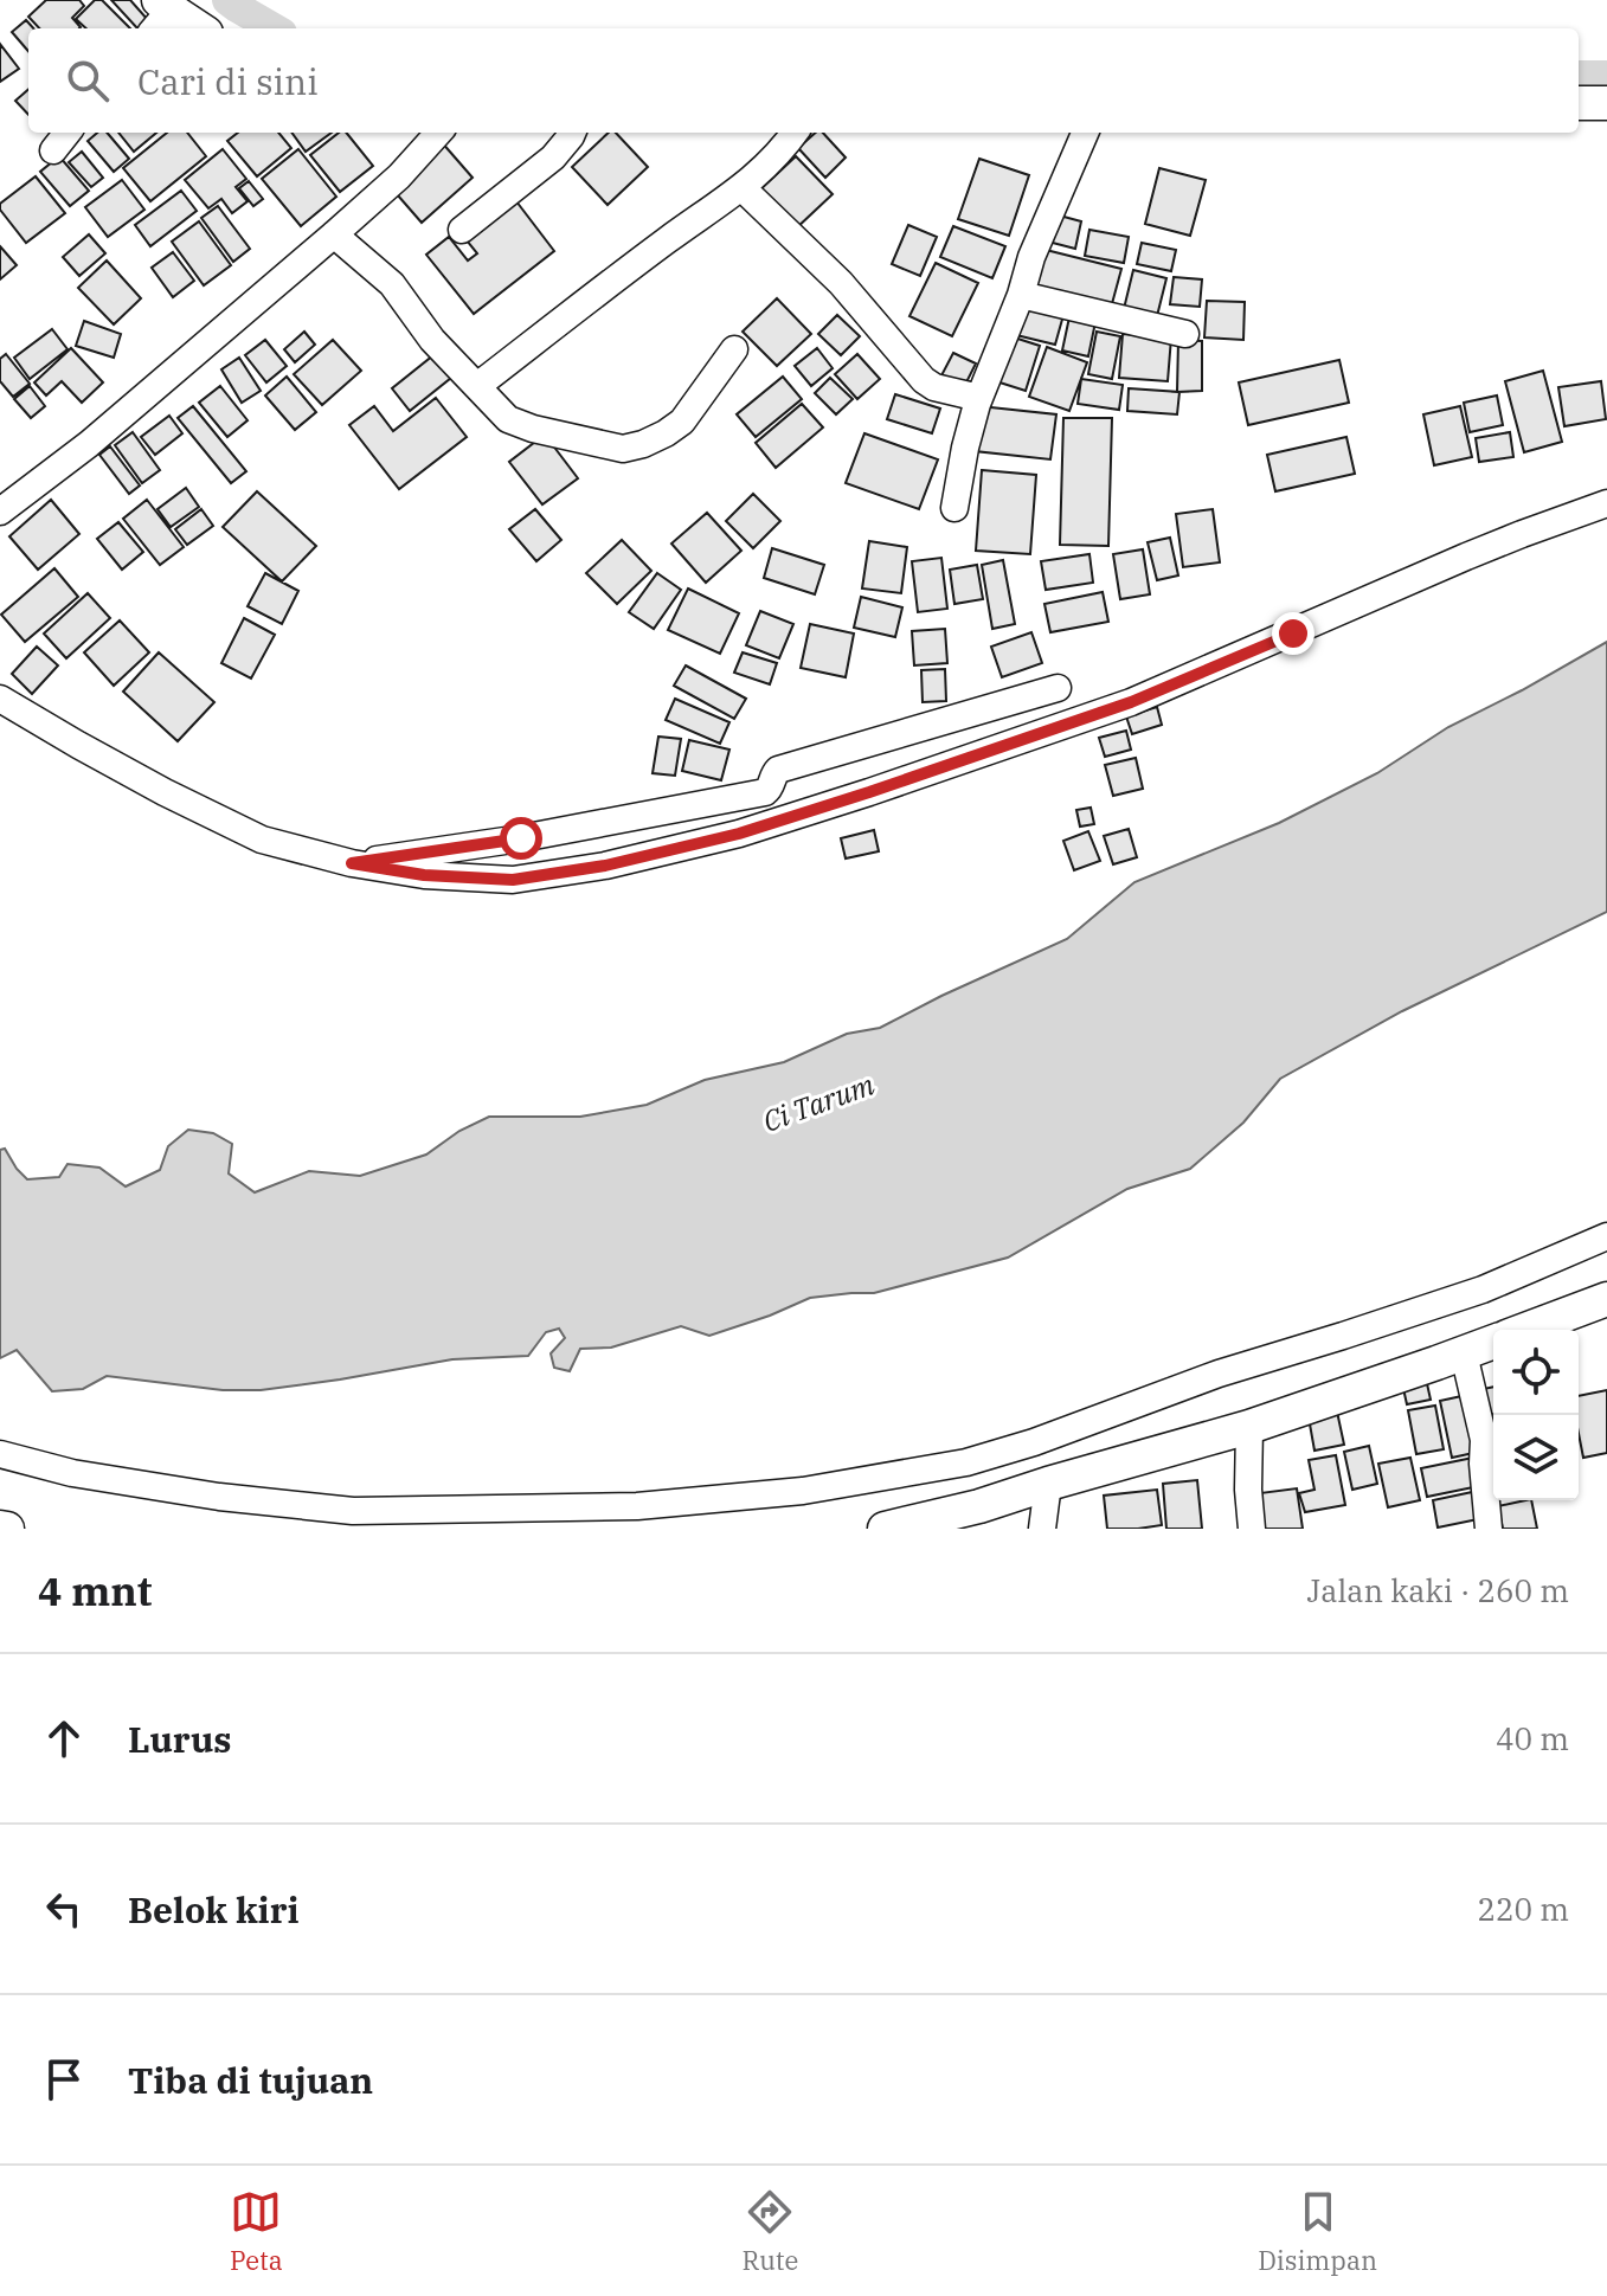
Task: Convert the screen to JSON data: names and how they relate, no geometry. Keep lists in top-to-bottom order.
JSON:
{
  "water": ["Ci Tarum"],
  "page": {
    "search": "Cari di sini",
    "heading": ["4 mnt", "Jalan kaki · 260 m"],
    "list": [
      ["Lurus", "40 m"],
      ["Belok kiri", "220 m"],
      "Tiba di tujuan"
    ],
    "nav": ["Peta", "Rute", "Disimpan"]
  }
}
